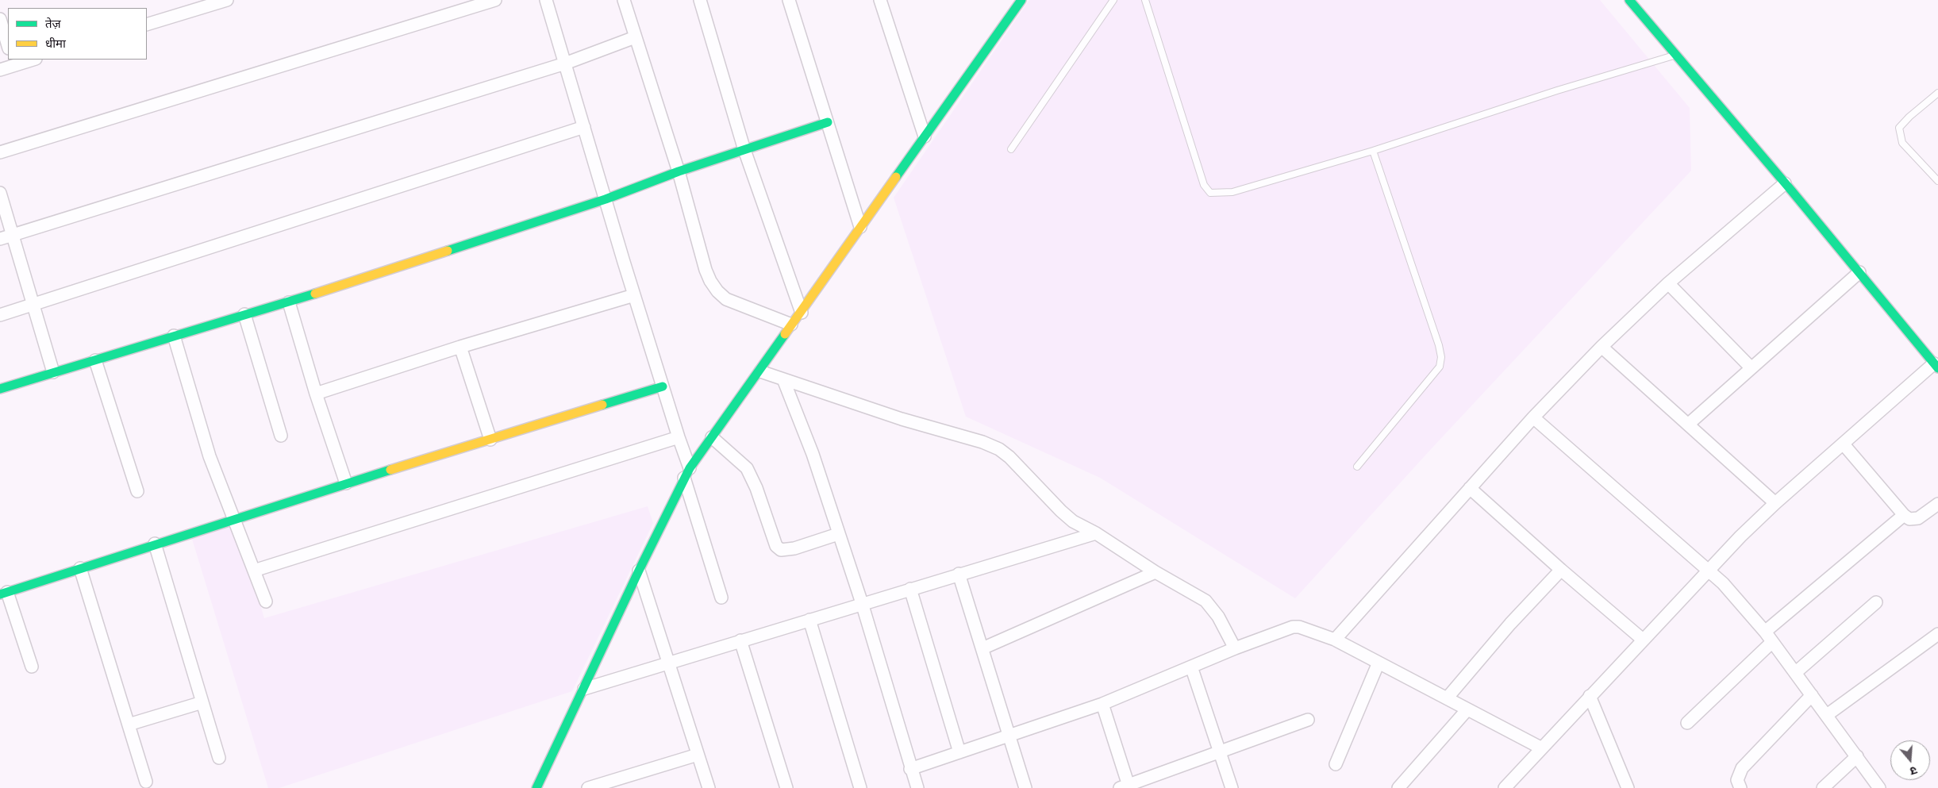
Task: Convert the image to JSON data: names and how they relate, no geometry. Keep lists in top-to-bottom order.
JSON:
{
  "legend": ["तेज़", "धीमा"],
  "north": "bottom"
}
